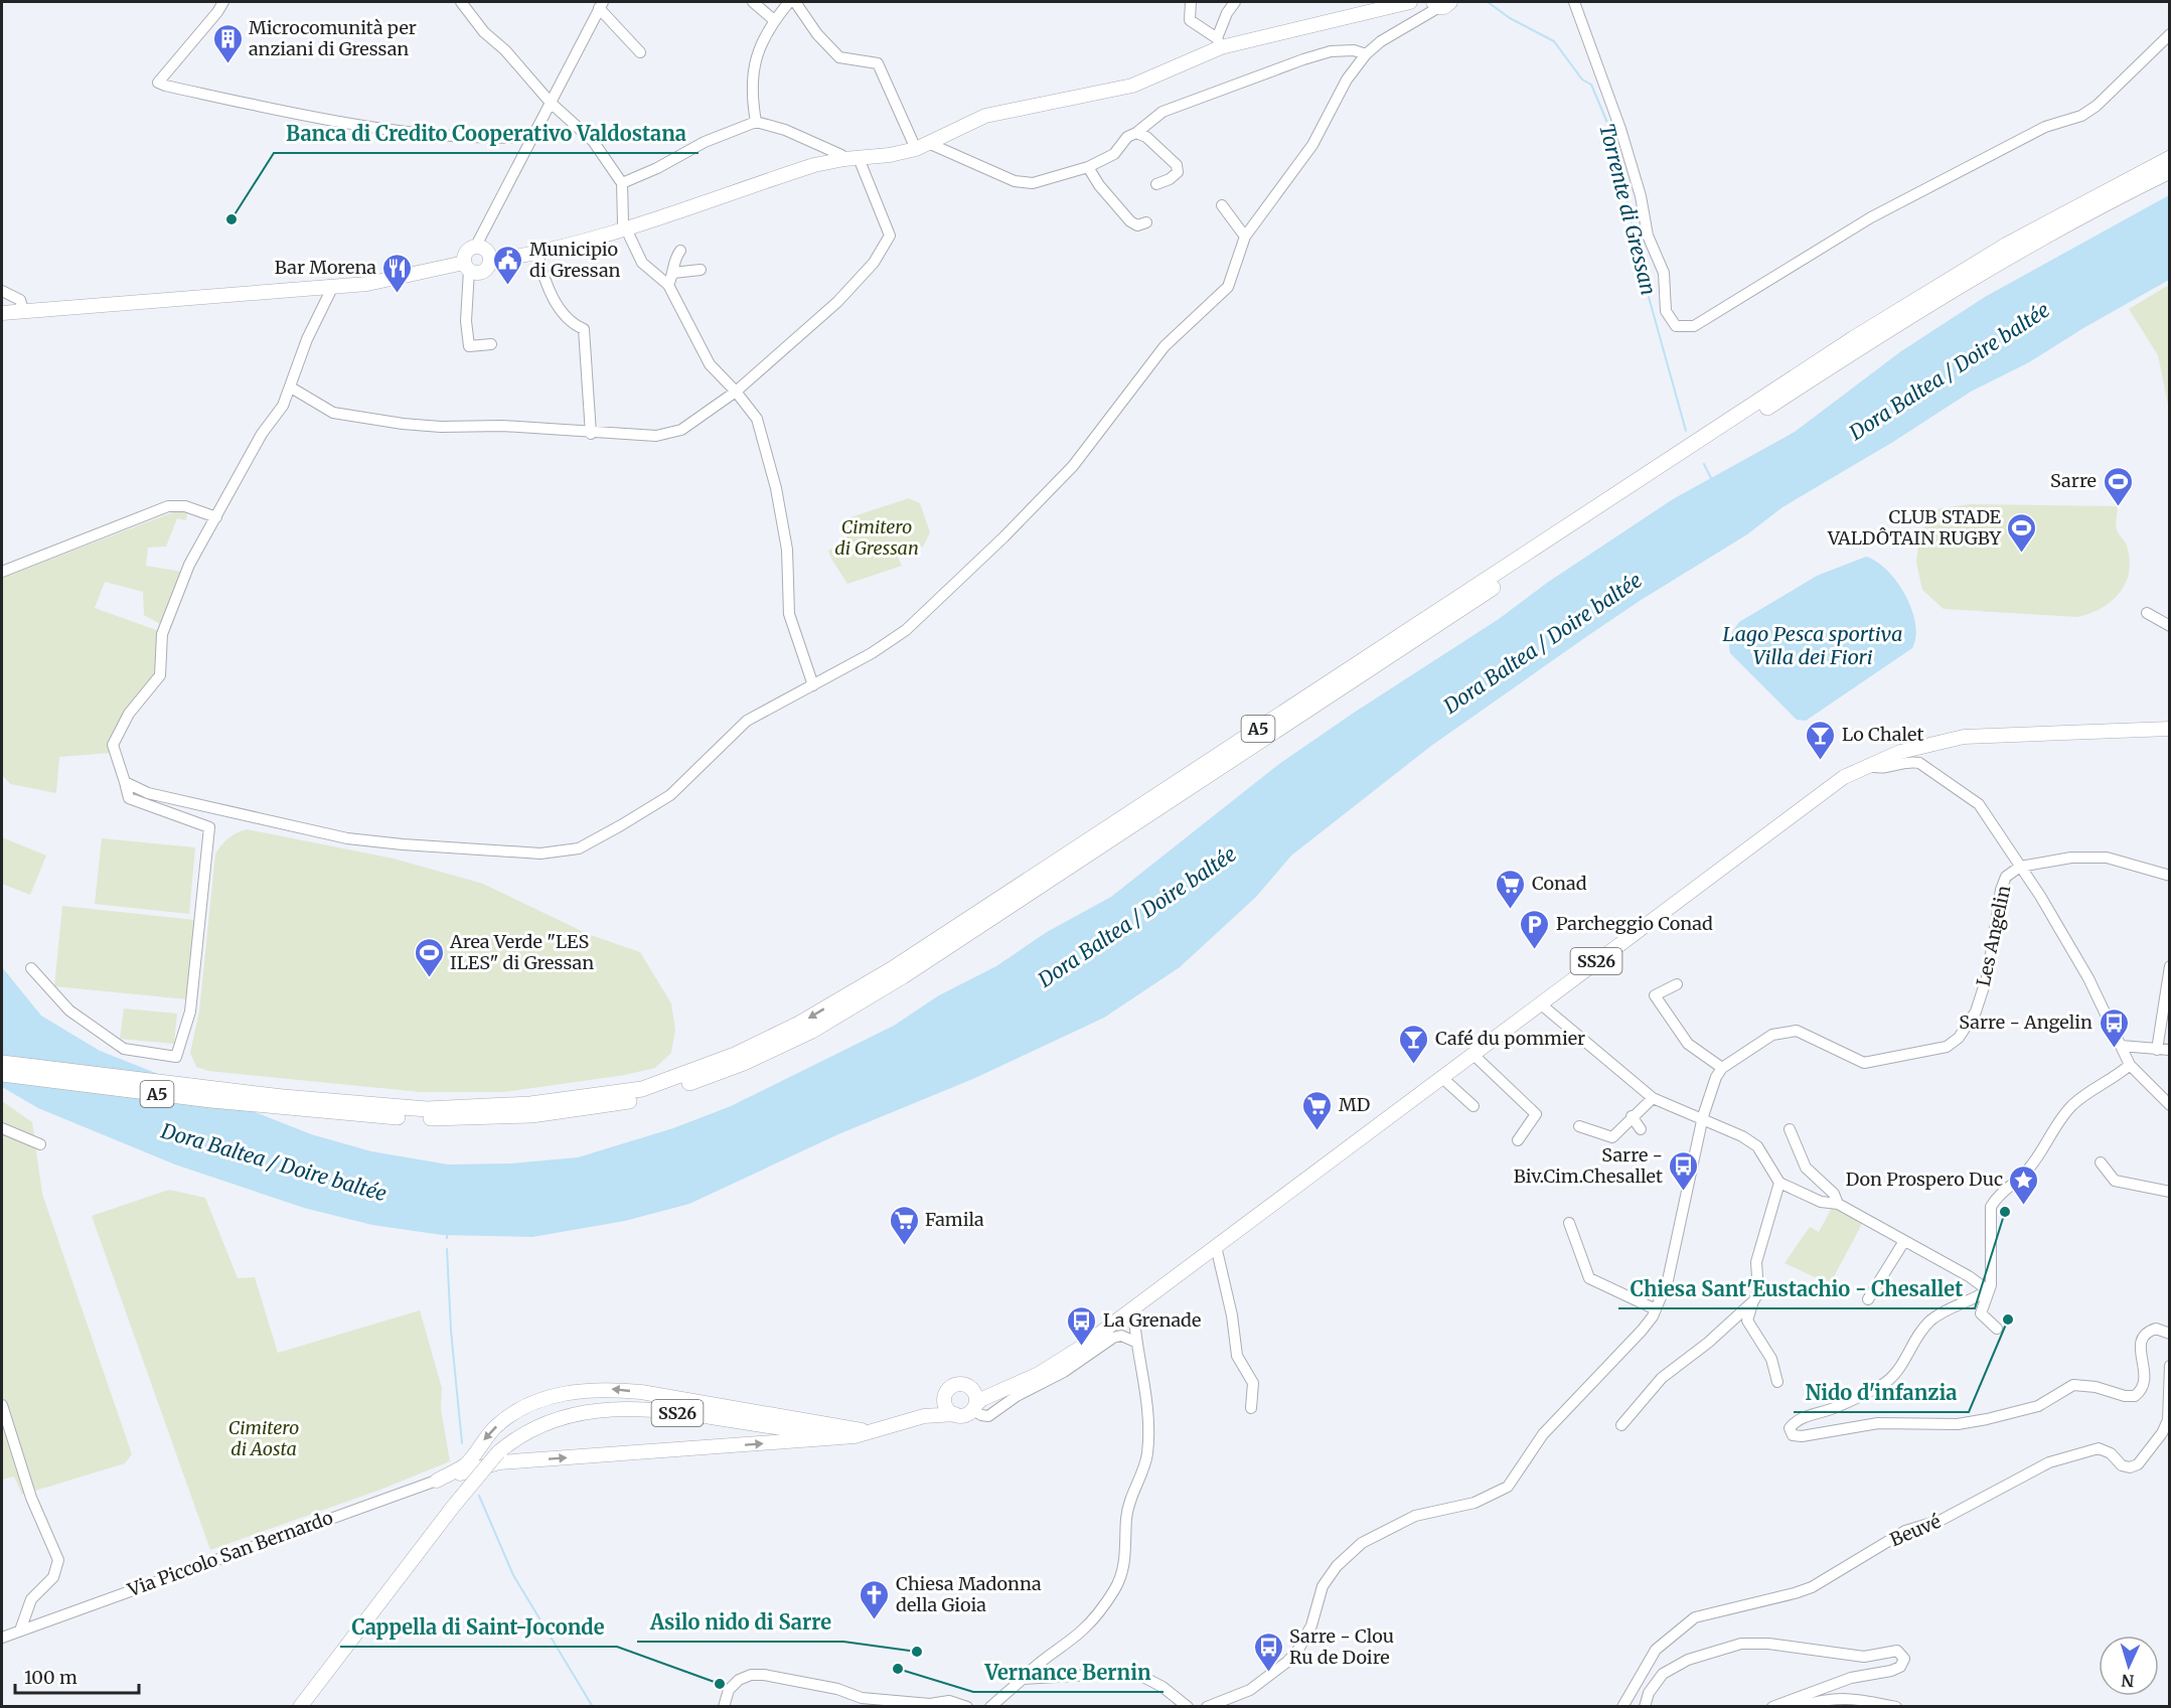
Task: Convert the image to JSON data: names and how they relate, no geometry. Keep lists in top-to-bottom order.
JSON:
{
  "streets": {
    "highway": ["A5"],
    "main road": ["SS26"],
    "street": ["Les Angelin", "Beuvé", "Via Piccolo San Bernardo"]
  },
  "water": ["Torrente di Gressan", "Dora Baltea / Doire baltée", "Lago Pesca sportiva Villa dei Fiori"],
  "parks": ["Cimitero di Gressan", "Cimitero di Aosta"],
  "places": {
    "building": ["Microcomunità per anziani di Gressan"],
    "other": [
      "Banca di Credito Cooperativo Valdostana",
      "Chiesa Sant'Eustachio - Chesallet",
      "Nido d'infanzia",
      "Asilo nido di Sarre",
      "Vernance Bernin",
      "Cappella di Saint-Joconde"
    ],
    "public building": ["Municipio di Gressan"],
    "restaurant": ["Bar Morena"],
    "sports": ["Sarre", "CLUB STADE VALDÔTAIN RUGBY", "Area Verde \"LES ILES\" di Gressan"],
    "bar": ["Lo Chalet", "Café du pommier"],
    "supermarket": ["Conad", "MD", "Famila"],
    "parking": ["Parcheggio Conad"],
    "bus stop": [
      "Sarre - Angelin",
      "Sarre - Biv.Cim.Chesallet",
      "La Grenade",
      "Sarre - Clou Ru de Doire"
    ],
    "place": ["Don Prospero Duc"],
    "church": ["Chiesa Madonna della Gioia"]
  },
  "scale_bar": "100 m",
  "north": "bottom"
}
